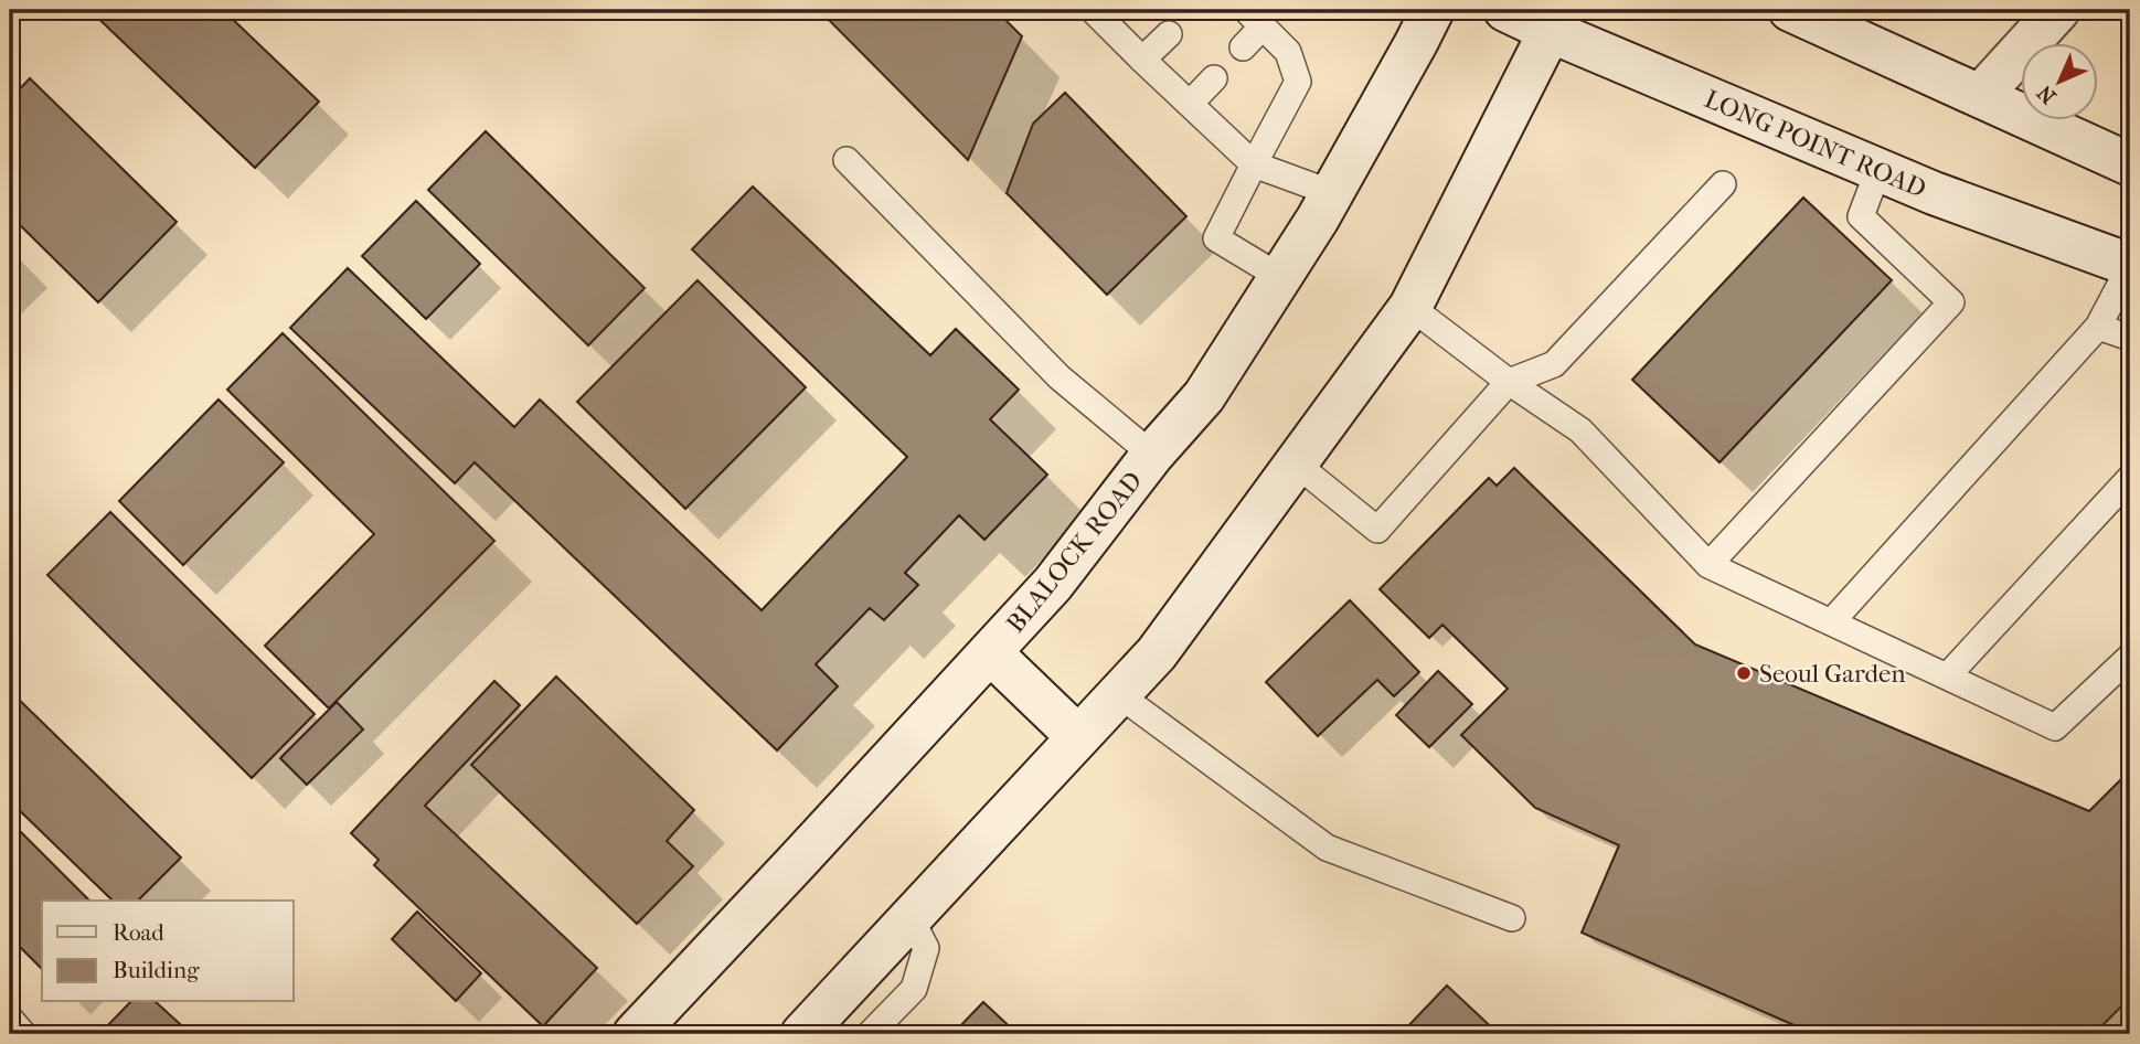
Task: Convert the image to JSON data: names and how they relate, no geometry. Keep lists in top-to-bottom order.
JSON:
{
  "streets": {
    "main road": ["LONG POINT ROAD", "BLALOCK ROAD"]
  },
  "places": ["Seoul Garden"],
  "legend": ["Road", "Building"],
  "north": "bottom left"
}
